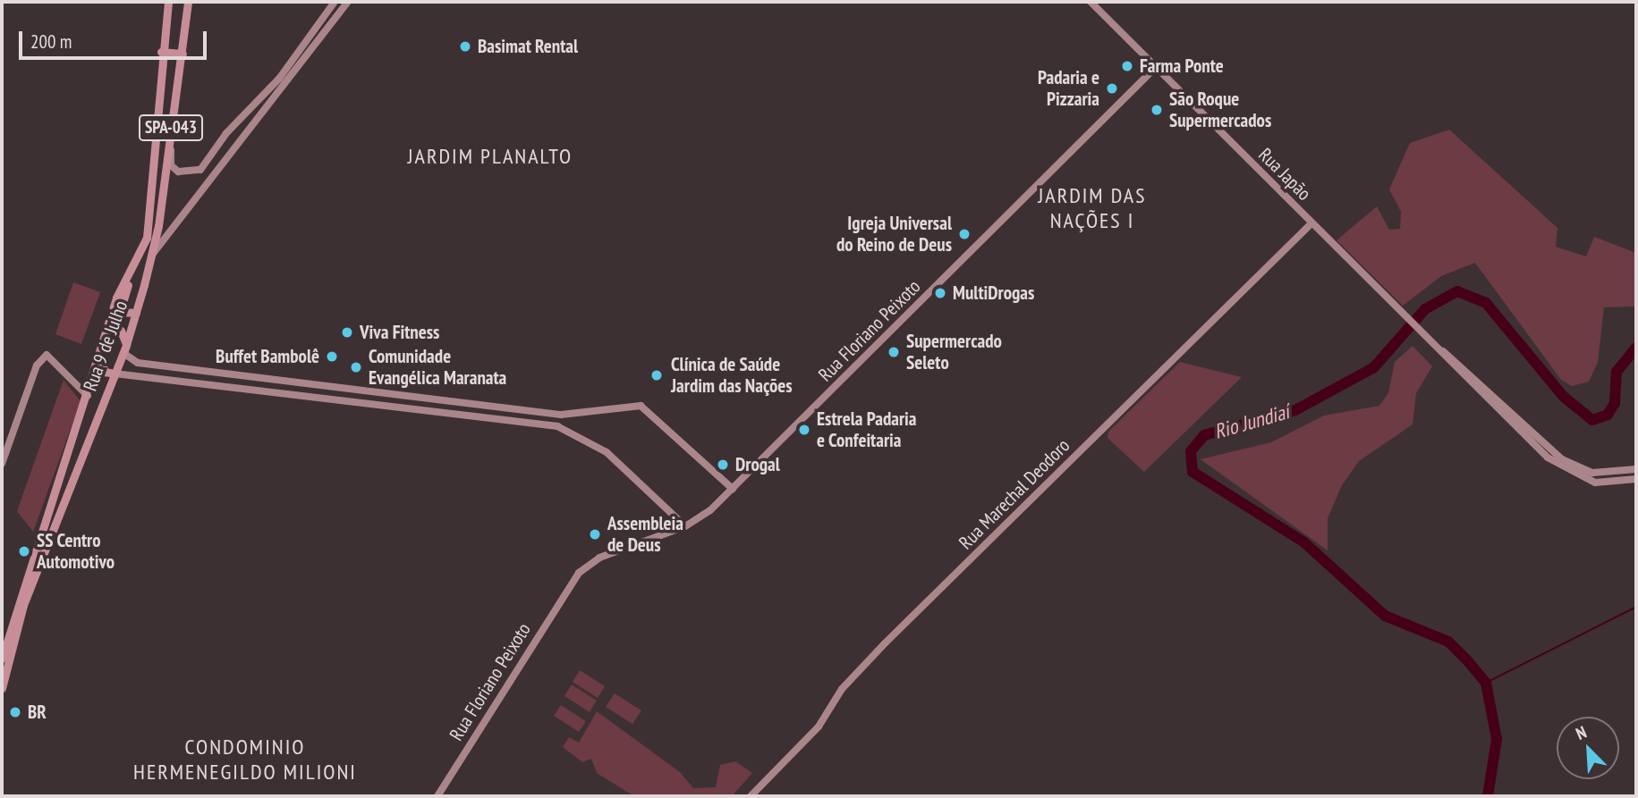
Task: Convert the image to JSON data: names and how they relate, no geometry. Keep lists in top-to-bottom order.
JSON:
{
  "streets": {
    "main road": ["SPA-043", "Rua 9 de Julho"],
    "street": ["Rua Japão", "Rua Floriano Peixoto", "Rua Marechal Deodoro"]
  },
  "crossings": [
    ["Rua Japão", "Rua Floriano Peixoto"],
    ["Rua Japão", "Rua Marechal Deodoro"]
  ],
  "districts": ["JARDIM PLANALTO", "JARDIM DAS NAÇÕES I", "CONDOMINIO HERMENEGILDO MILIONI"],
  "water": ["Rio Jundiaí"],
  "places": [
    "Basimat Rental",
    "Farma Ponte",
    "Padaria e Pizzaria",
    "São Roque Supermercados",
    "Igreja Universal do Reino de Deus",
    "MultiDrogas",
    "Viva Fitness",
    "Supermercado Seleto",
    "Buffet Bambolê",
    "Comunidade Evangélica Maranata",
    "Clínica de Saúde Jardim das Nações",
    "Estrela Padaria e Confeitaria",
    "Drogal",
    "Assembleia de Deus",
    "SS Centro Automotivo",
    "BR"
  ],
  "scale_bar": "200 m",
  "north": "top left"
}
